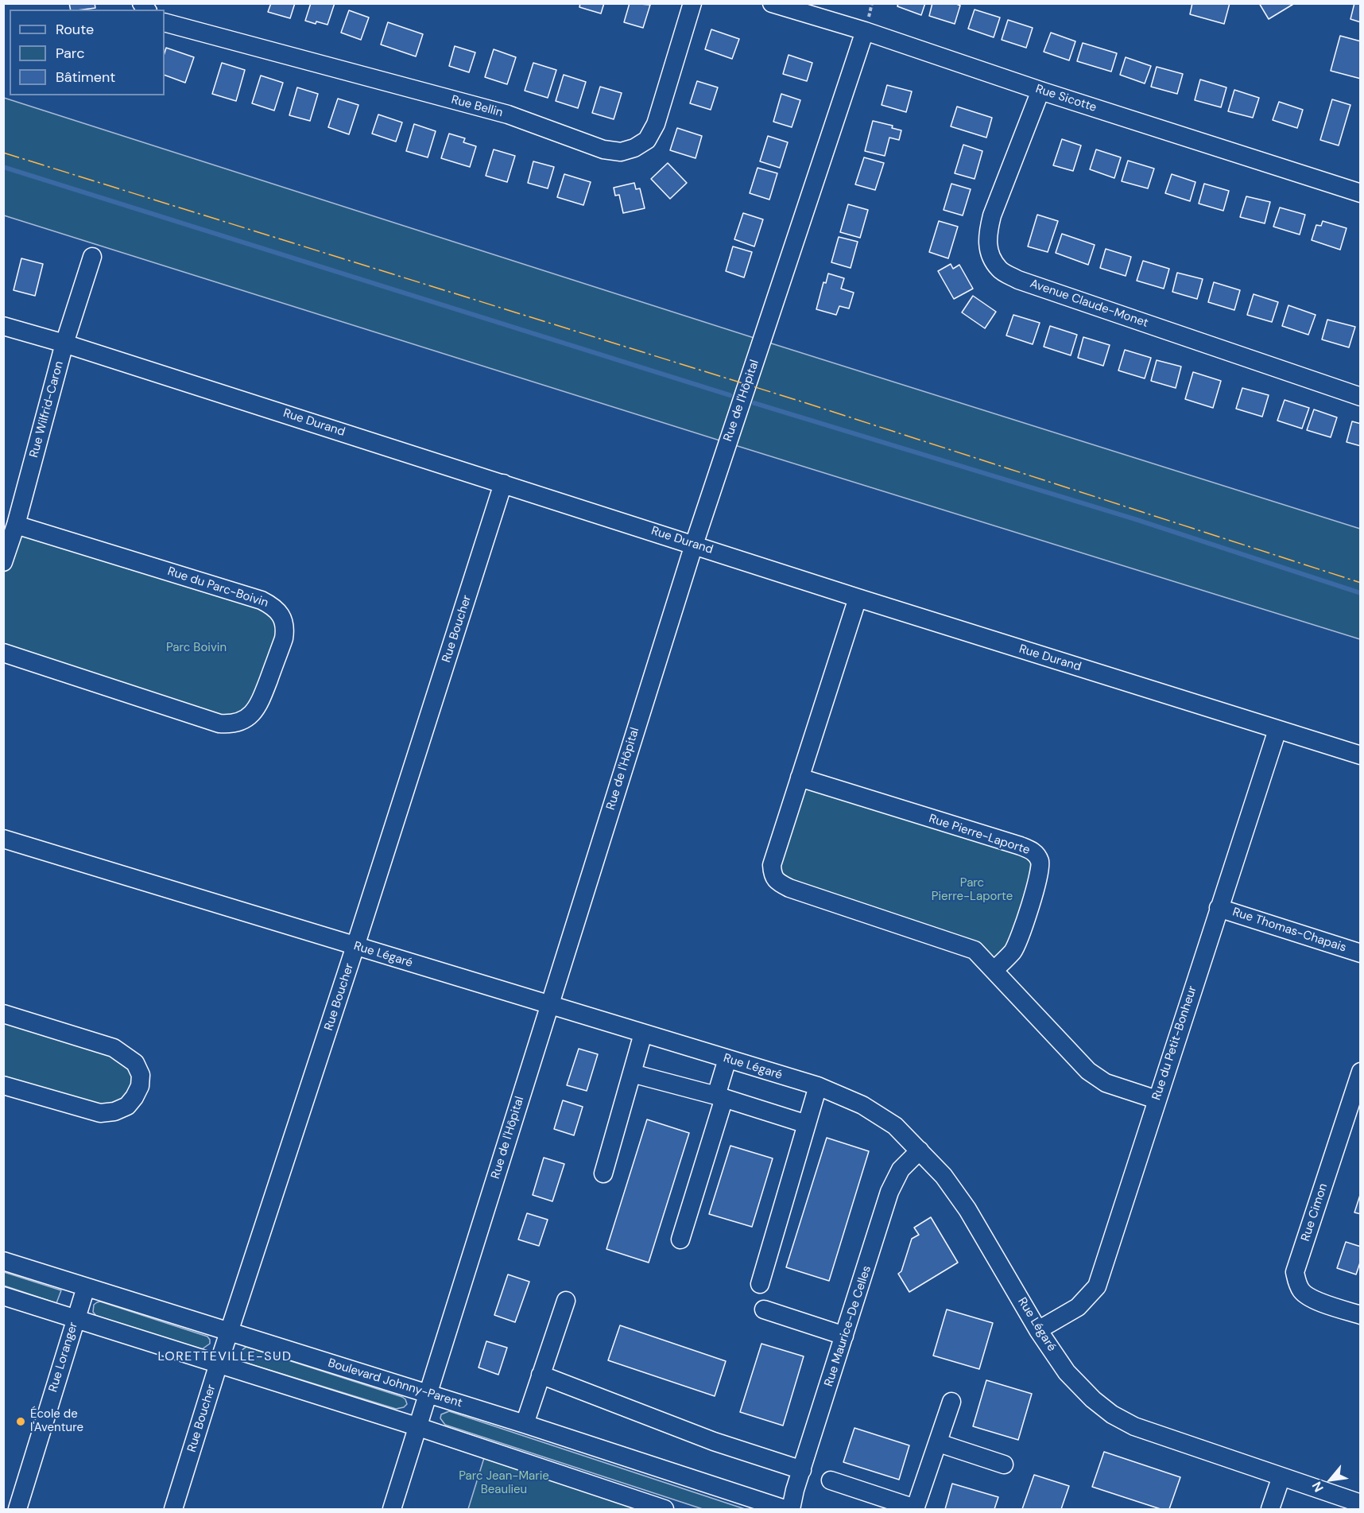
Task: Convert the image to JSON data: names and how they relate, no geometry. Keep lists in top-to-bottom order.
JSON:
{
  "streets": {
    "street": [
      "Rue Sicotte",
      "Rue Bellin",
      "Avenue Claude-Monet",
      "Rue de l'Hôpital",
      "Rue Wilfrid-Caron",
      "Rue Durand",
      "Rue du Parc-Boivin",
      "Rue Boucher",
      "Rue Pierre-Laporte",
      "Rue Thomas-Chapais",
      "Rue Légaré",
      "Rue du Petit-Bonheur",
      "Rue Cimon",
      "Rue Maurice-De Celles",
      "Rue Loranger",
      "Boulevard Johnny-Parent"
    ]
  },
  "crossings": [
    ["Rue Sicotte", "Avenue Claude-Monet"],
    ["Rue Sicotte", "Rue de l'Hôpital"],
    ["Rue de l'Hôpital", "Rue Durand"],
    ["Rue de l'Hôpital", "Rue Légaré"],
    ["Rue de l'Hôpital", "Boulevard Johnny-Parent"],
    ["Rue Wilfrid-Caron", "Rue Durand"],
    ["Rue Wilfrid-Caron", "Rue du Parc-Boivin"],
    ["Rue Durand", "Rue Boucher"],
    ["Rue Durand", "Rue du Petit-Bonheur"],
    ["Rue Boucher", "Rue Légaré"],
    ["Rue Boucher", "Boulevard Johnny-Parent"],
    ["Rue Thomas-Chapais", "Rue du Petit-Bonheur"],
    ["Rue Légaré", "Rue du Petit-Bonheur"],
    ["Rue Légaré", "Rue Maurice-De Celles"],
    ["Rue Loranger", "Boulevard Johnny-Parent"]
  ],
  "districts": ["LORETTEVILLE-SUD"],
  "parks": ["Parc Boivin", "Parc Pierre-Laporte", "Parc Jean-Marie Beaulieu"],
  "places": ["École de l'Aventure"],
  "legend": ["Route", "Parc", "Bâtiment"],
  "north": "bottom left"
}
